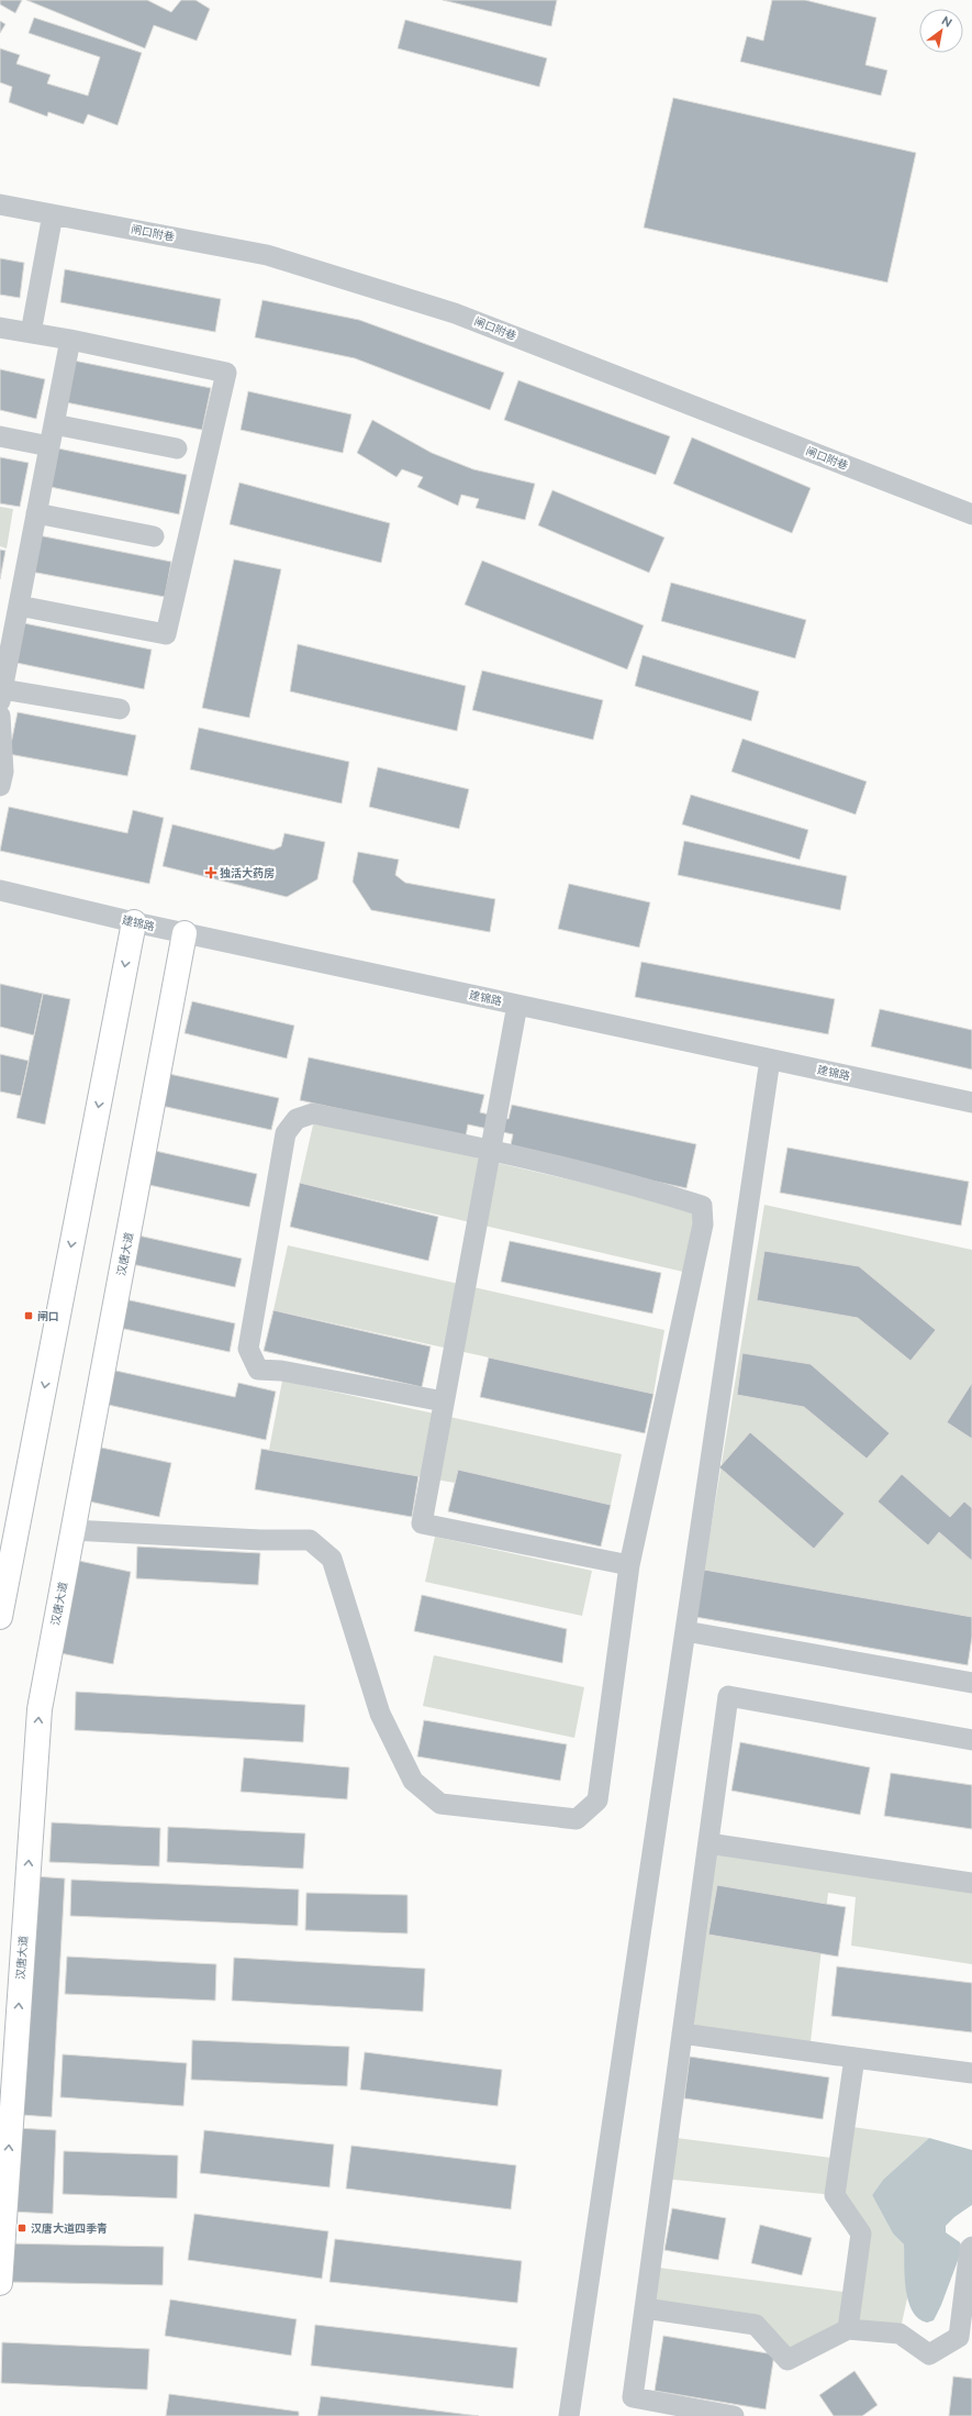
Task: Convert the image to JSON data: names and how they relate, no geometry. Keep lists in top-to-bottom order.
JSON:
{
  "streets": {
    "main road": ["汉唐大道"],
    "street": ["闸口附巷", "建锦路"]
  },
  "crossings": [
    ["建锦路", "汉唐大道"]
  ],
  "one_way": ["汉唐大道"],
  "places": {
    "health": ["独活大药房"],
    "transit": ["闸口", "汉唐大道四季青"]
  },
  "north": "top right"
}
